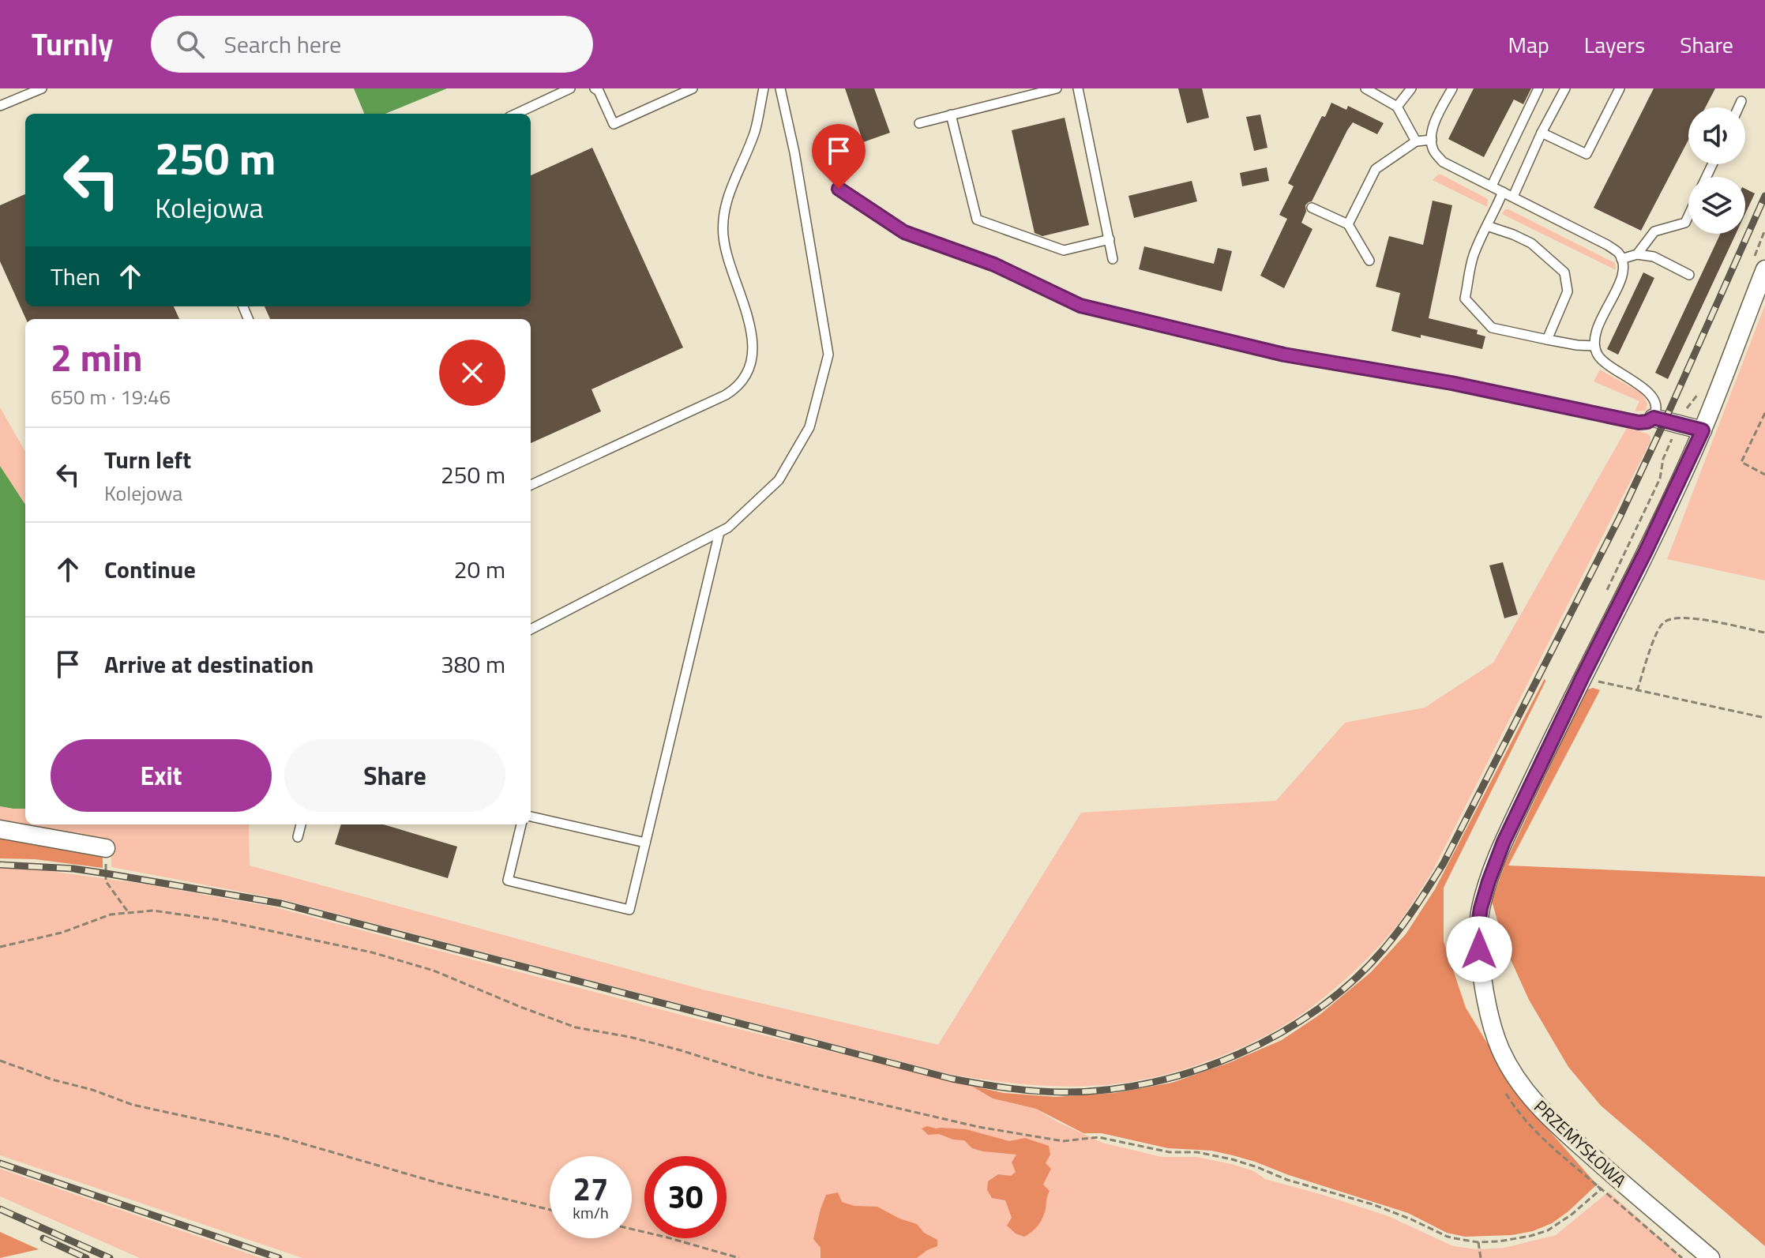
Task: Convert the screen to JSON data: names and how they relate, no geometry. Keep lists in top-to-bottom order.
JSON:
{
  "streets": {
    "street": ["PRZEMYSŁOWA"]
  },
  "page": {
    "header": "Turnly",
    "search": "Search here",
    "nav": ["Map", "Layers", "Share"],
    "turn": ["250 m", "Kolejowa"],
    "then": "Then",
    "heading": ["2 min", "650 m · 19:46"],
    "list": [
      {
        "name": "Turn left",
        "note": "Kolejowa",
        "value": "250 m"
      },
      {
        "name": "Continue",
        "value": "20 m"
      },
      {
        "name": "Arrive at destination",
        "value": "380 m"
      }
    ],
    "buttons": ["Exit", "Share"],
    "speed": "27 km/h",
    "limit": "30"
  }
}
